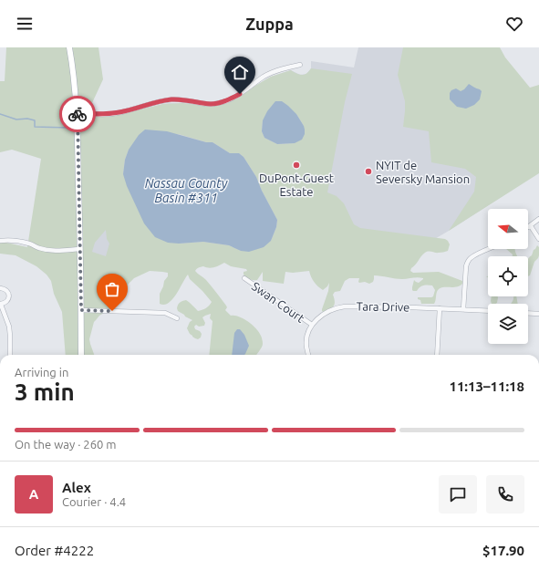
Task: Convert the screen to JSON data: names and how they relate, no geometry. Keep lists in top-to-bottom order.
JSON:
{
  "streets": {
    "street": ["Swan Court", "Tara Drive"]
  },
  "crossings": [
    ["Swan Court", "Tara Drive"]
  ],
  "water": ["Nassau County Basin #311"],
  "places": ["DuPont-Guest Estate", "NYIT de Seversky Mansion"],
  "north": "left",
  "page": {
    "header": "Zuppa",
    "heading": ["3 min", "Arriving in", "11:13–11:18"],
    "panel": [
      "Alex",
      "Courier · 4.4",
      "Order #4222",
      "$17.90"
    ],
    "bar": "On the way · 260 m",
    "round": "A"
  }
}
